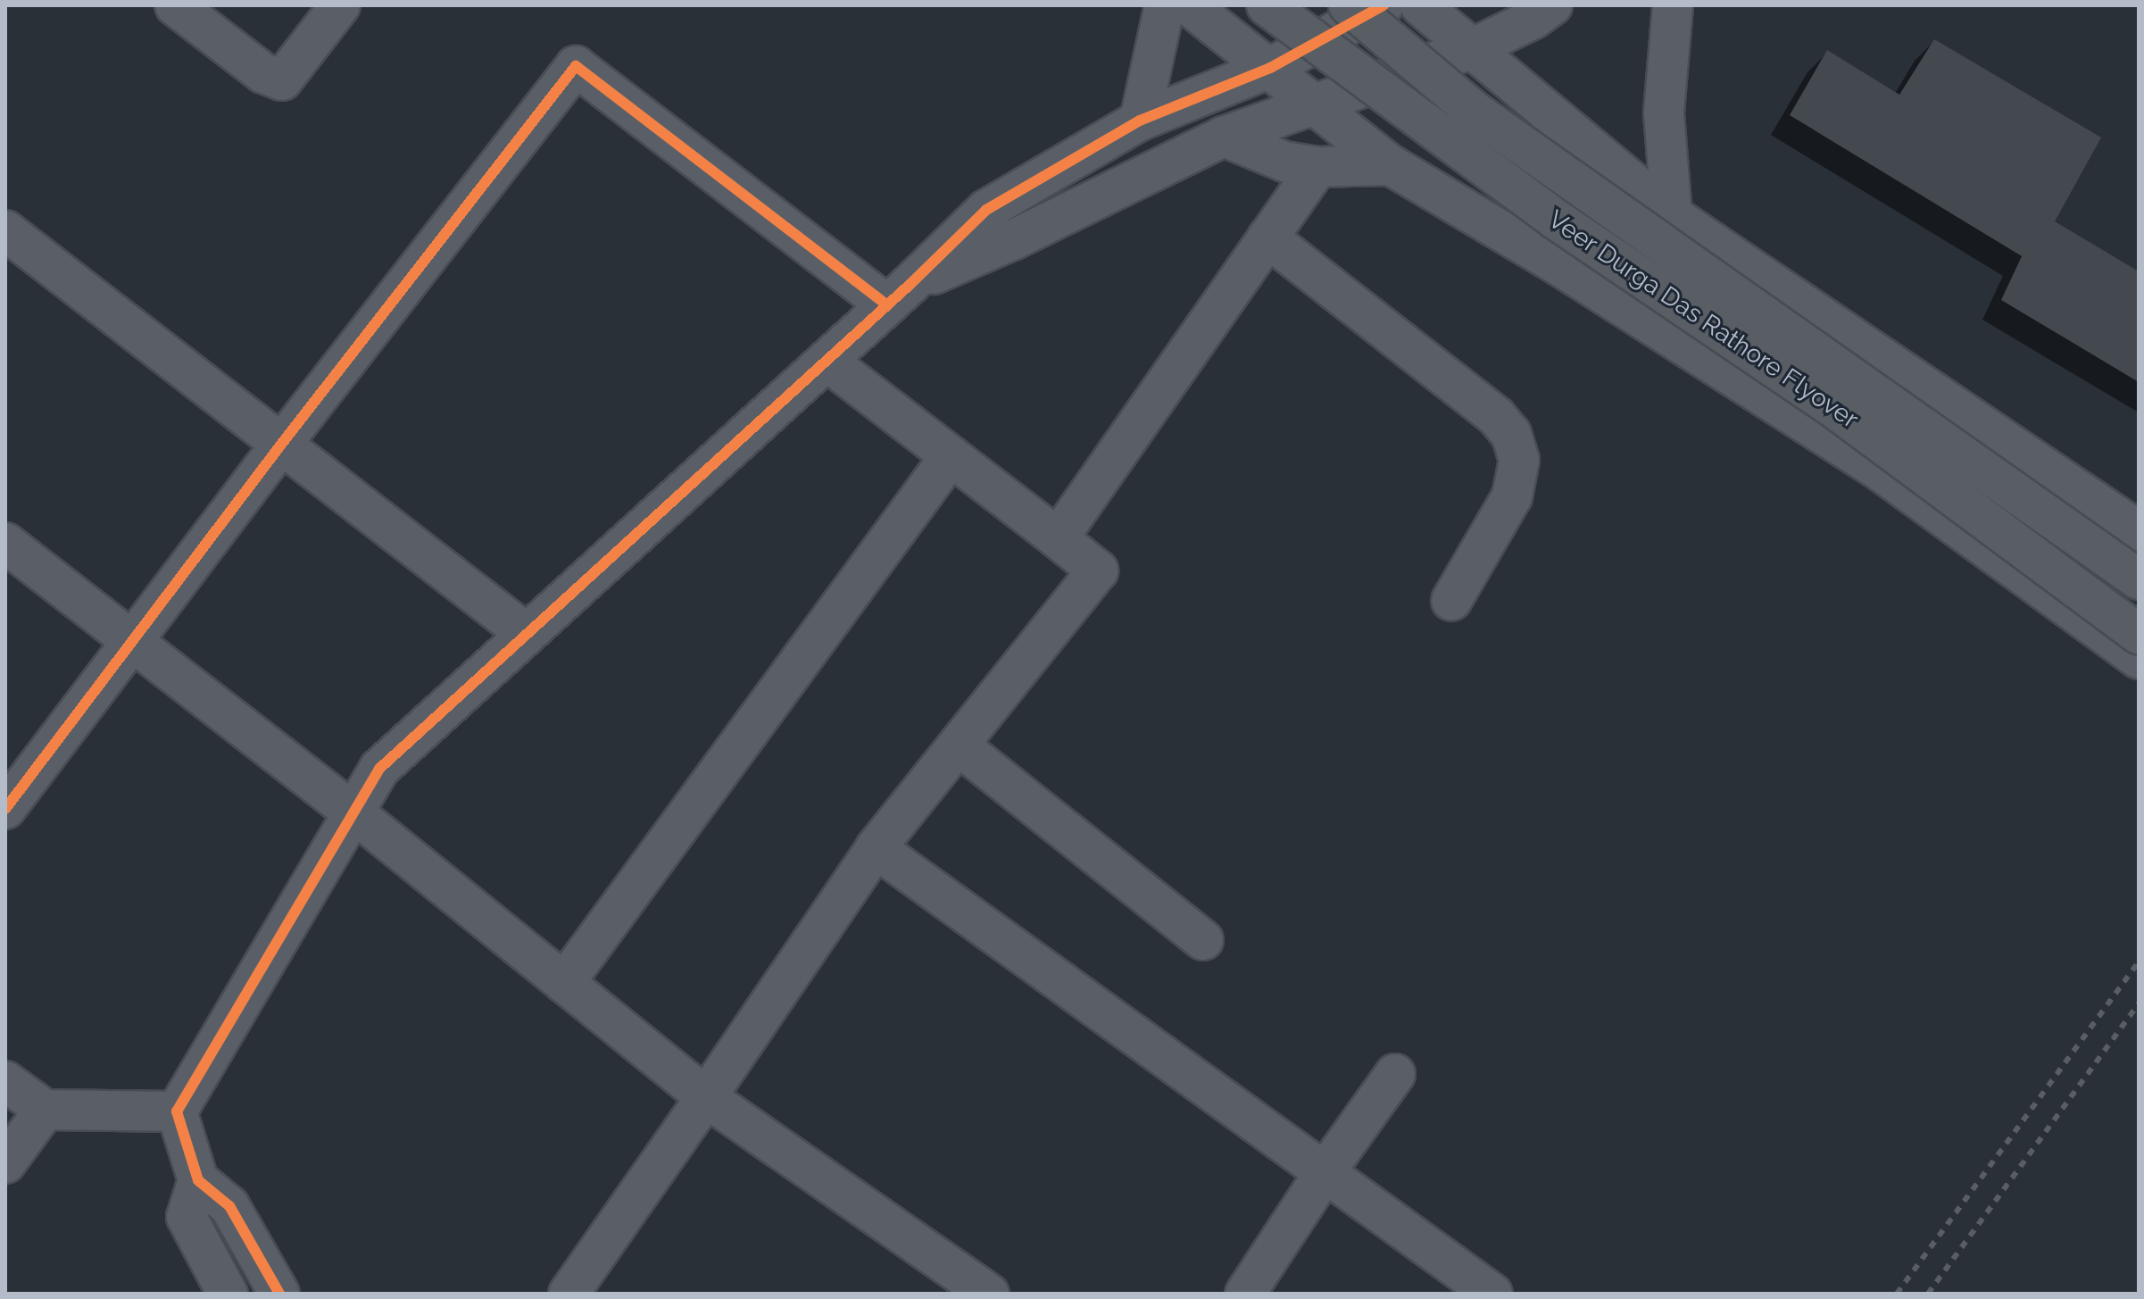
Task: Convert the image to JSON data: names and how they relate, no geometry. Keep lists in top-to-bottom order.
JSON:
{
  "streets": {
    "main road": ["Veer Durga Das Rathore Flyover"]
  }
}
